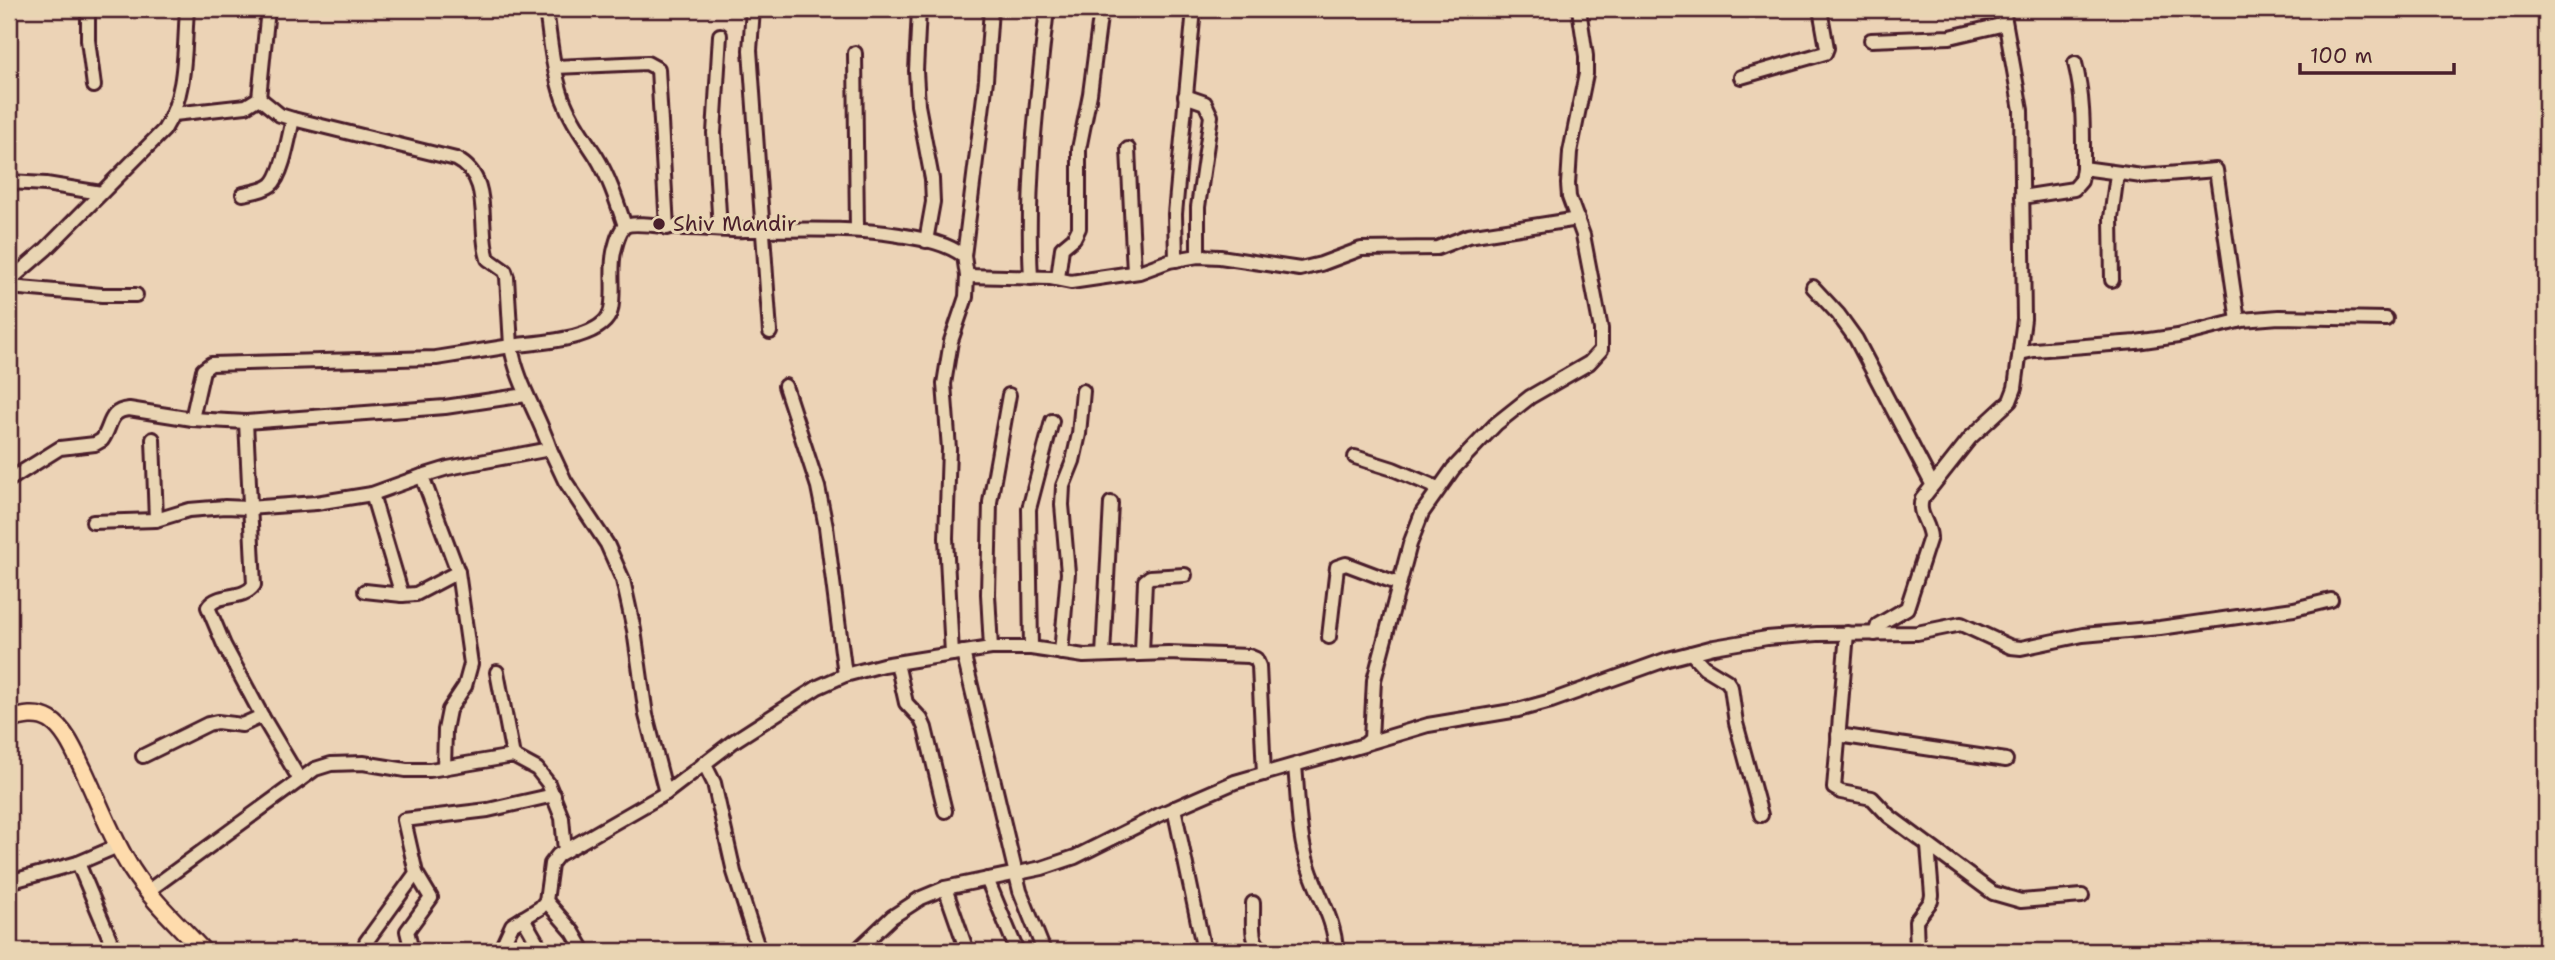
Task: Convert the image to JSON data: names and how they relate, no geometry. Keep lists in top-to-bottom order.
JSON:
{
  "places": ["Shiv Mandir"],
  "scale_bar": "100 m"
}
